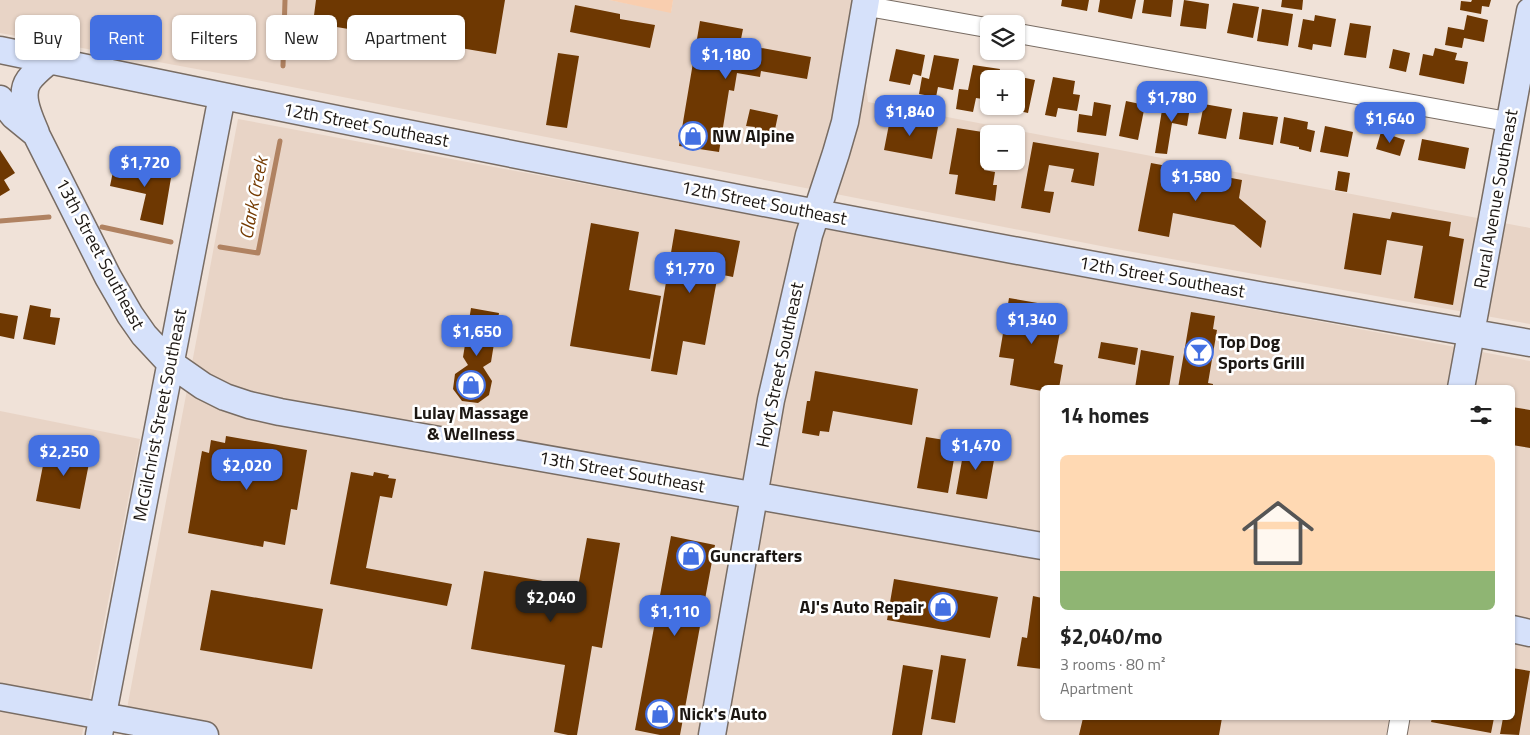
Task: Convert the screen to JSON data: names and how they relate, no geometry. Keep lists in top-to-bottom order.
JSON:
{
  "streets": {
    "main road": [
      "12th Street Southeast",
      "Rural Avenue Southeast",
      "13th Street Southeast",
      "Hoyt Street Southeast",
      "McGilchrist Street Southeast"
    ]
  },
  "crossings": [
    ["12th Street Southeast", "Rural Avenue Southeast"],
    ["12th Street Southeast", "Hoyt Street Southeast"],
    ["12th Street Southeast", "McGilchrist Street Southeast"],
    ["13th Street Southeast", "Hoyt Street Southeast"],
    ["13th Street Southeast", "McGilchrist Street Southeast"]
  ],
  "water": ["Clark Creek"],
  "places": {
    "shop": [
      "NW Alpine",
      "Lulay Massage & Wellness",
      "Guncrafters",
      "AJ's Auto Repair",
      "Nick's Auto"
    ],
    "bar": ["Top Dog Sports Grill"]
  },
  "page": {
    "map_buttons": ["+", "−"],
    "chip": [
      "Buy",
      "Rent",
      "Filters",
      "New",
      "Apartment"
    ],
    "price": [
      "$1,180",
      "$1,780",
      "$1,840",
      "$1,640",
      "$1,720",
      "$1,580",
      "$1,770",
      "$1,340",
      "$1,650",
      "$1,470",
      "$2,250",
      "$2,020",
      "$2,040",
      "$1,110"
    ],
    "heading": "14 homes",
    "list": [
      {
        "name": "$2,040/mo",
        "note": "3 rooms · 80 m² · Apartment"
      }
    ]
  }
}
